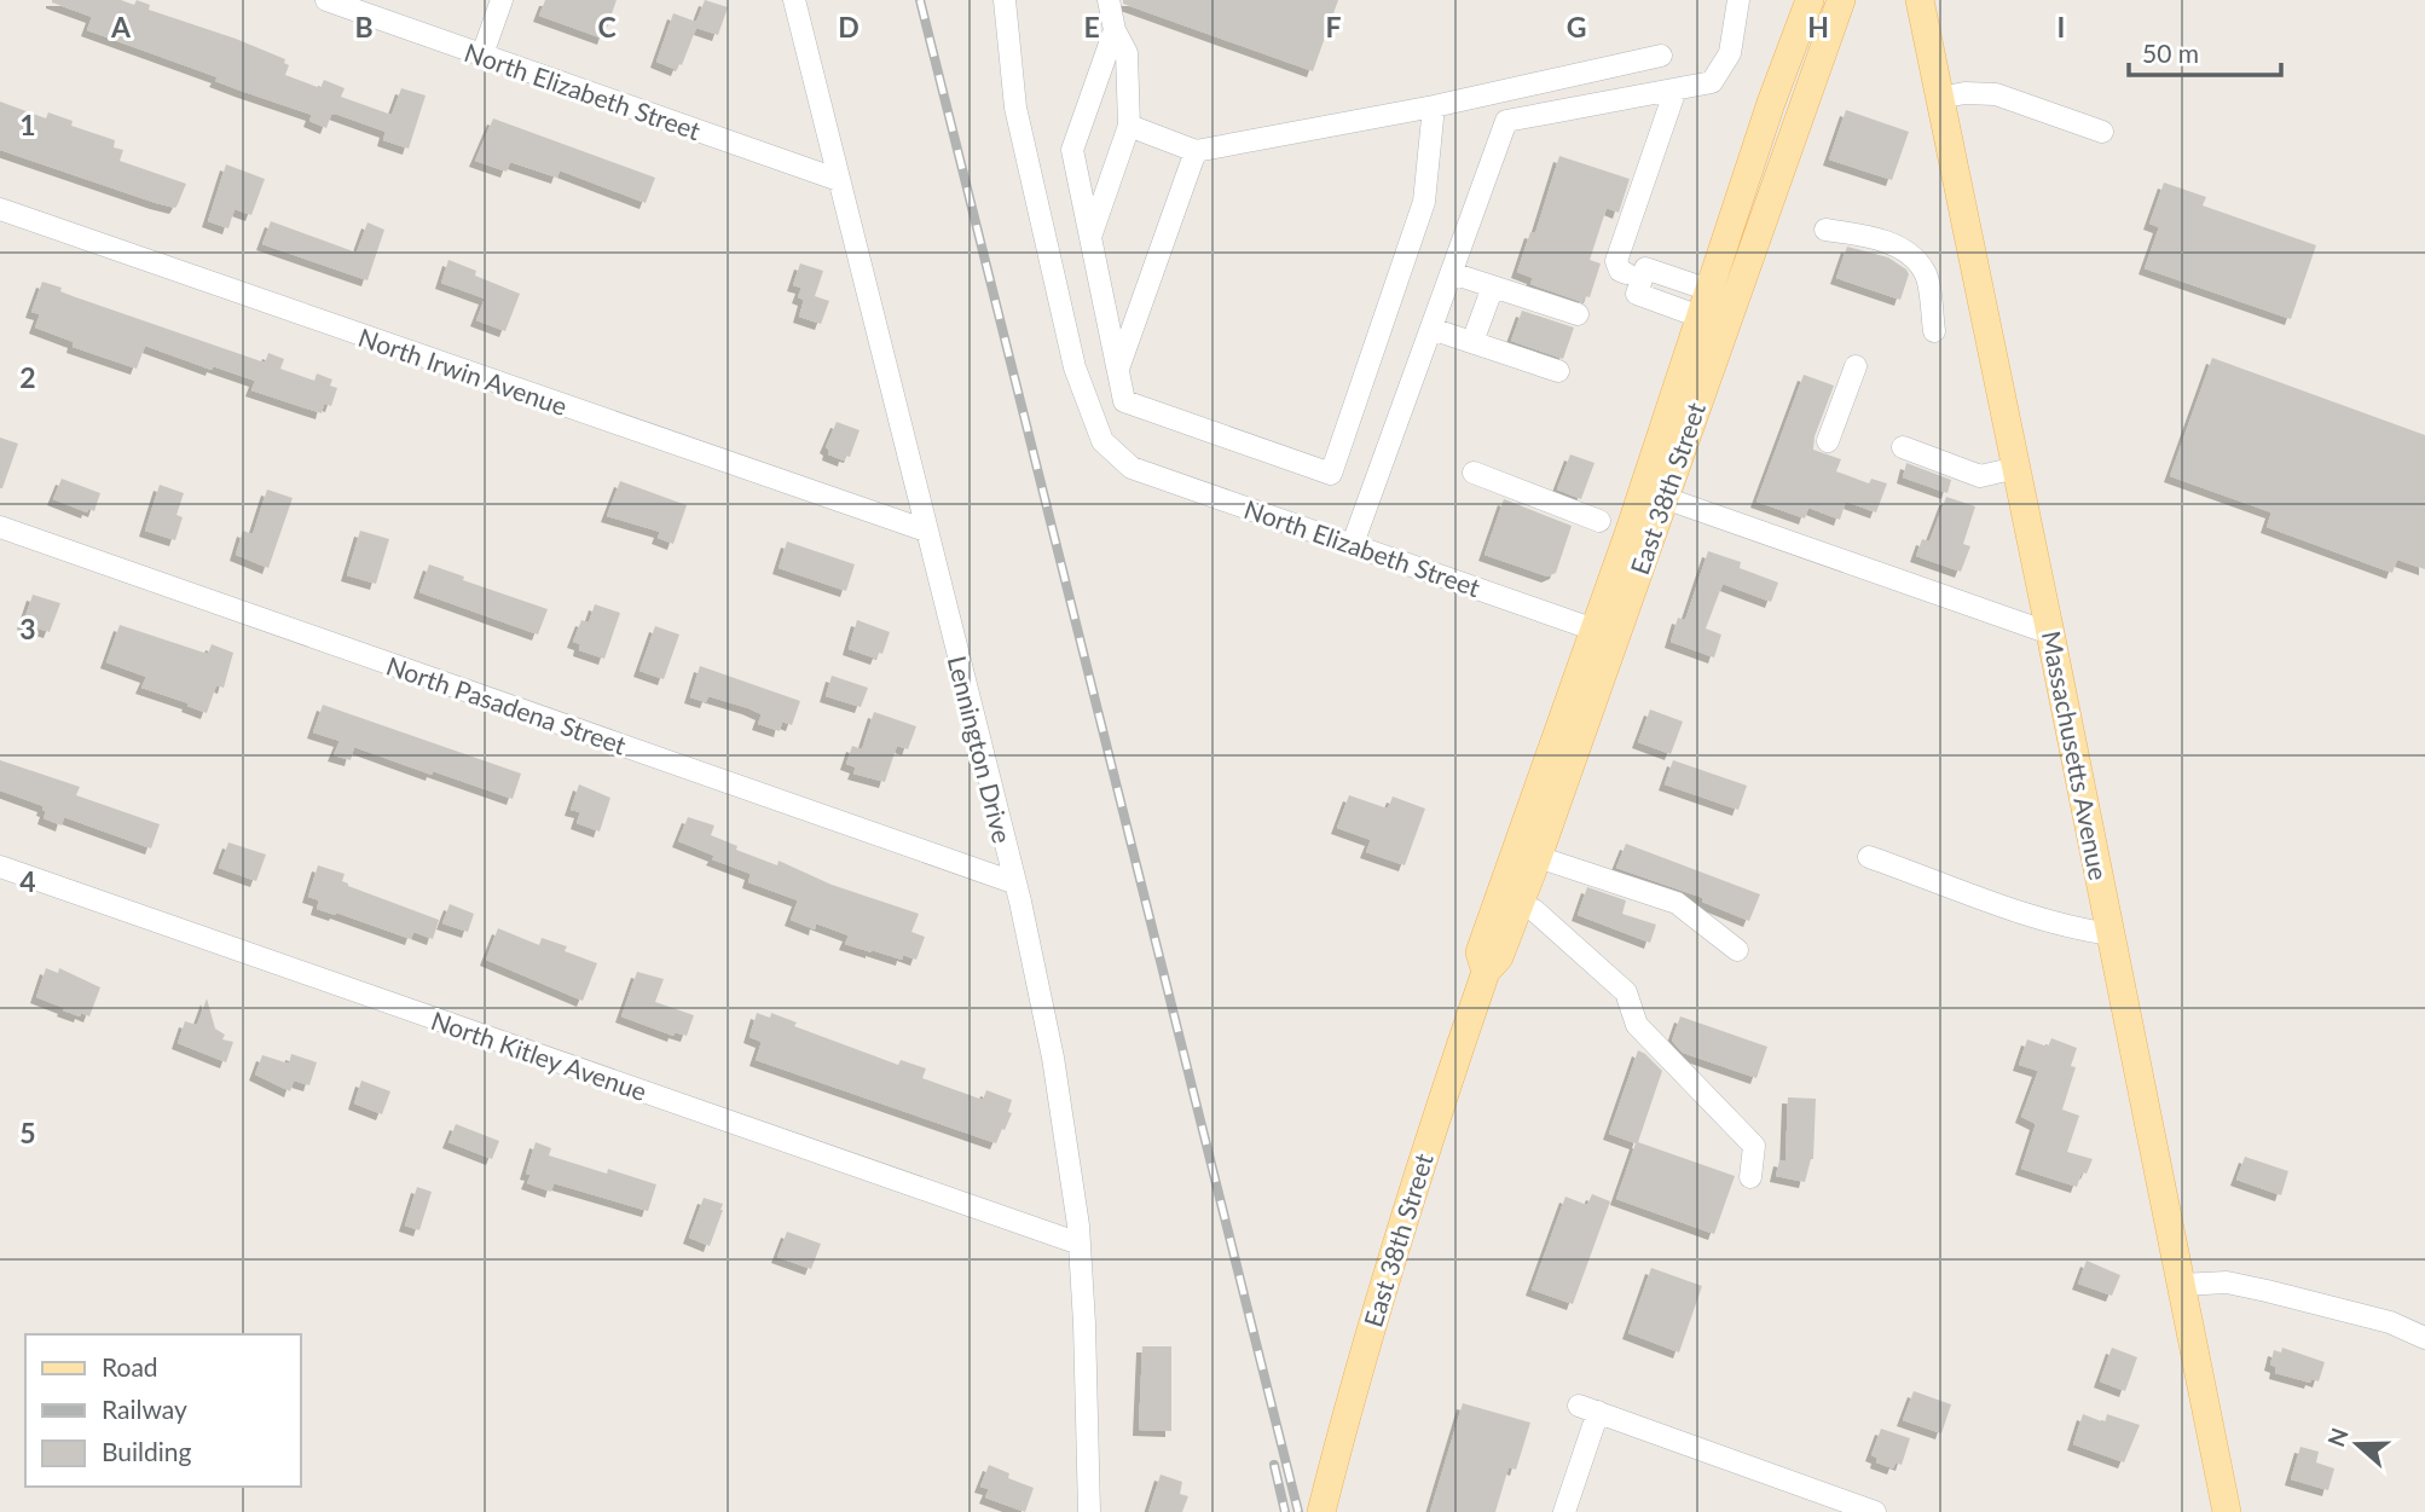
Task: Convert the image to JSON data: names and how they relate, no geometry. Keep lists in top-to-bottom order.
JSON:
{
  "streets": {
    "main road": ["East 38th Street", "Massachusetts Avenue"],
    "street": [
      "North Elizabeth Street",
      "North Irwin Avenue",
      "North Pasadena Street",
      "Lennington Drive",
      "North Kitley Avenue"
    ]
  },
  "crossings": [
    ["North Elizabeth Street", "East 38th Street"],
    ["North Elizabeth Street", "Lennington Drive"],
    ["North Irwin Avenue", "Lennington Drive"],
    ["North Pasadena Street", "Lennington Drive"],
    ["Lennington Drive", "North Kitley Avenue"]
  ],
  "legend": ["Road", "Railway", "Building"],
  "scale_bar": "50 m",
  "north": "left",
  "grid": {
    "columns": [
      "A",
      "B",
      "C",
      "D",
      "E",
      "F",
      "G",
      "H",
      "I"
    ],
    "rows": [
      "1",
      "2",
      "3",
      "4",
      "5"
    ]
  }
}
